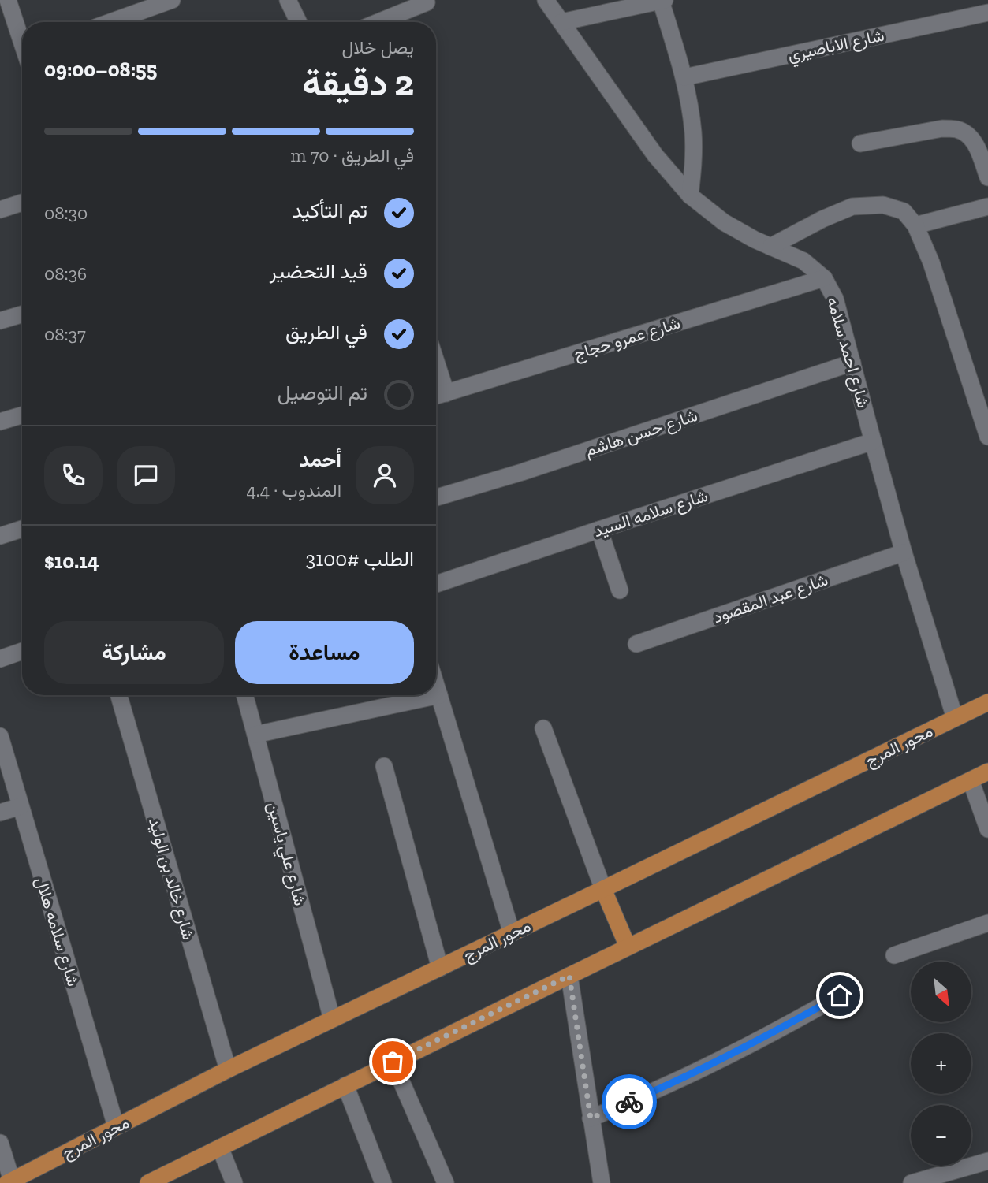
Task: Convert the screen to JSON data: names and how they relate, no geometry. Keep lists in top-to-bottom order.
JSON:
{
  "streets": {
    "main road": ["محور المرج"],
    "street": [
      "شارع الاباصيري",
      "شارع عمرو حجاج",
      "شارع احمد سلامه",
      "شارع حسن هاشم",
      "شارع سلامه السيد",
      "شارع عبد المقصود",
      "شارع علي ياسين",
      "شارع خالد بن الوليد",
      "شارع سلامه هلال"
    ]
  },
  "crossings": [
    ["شارع عمرو حجاج", "شارع احمد سلامه"],
    ["شارع احمد سلامه", "شارع حسن هاشم"],
    ["شارع احمد سلامه", "شارع سلامه السيد"],
    ["شارع احمد سلامه", "شارع عبد المقصود"],
    ["شارع احمد سلامه", "محور المرج"],
    ["محور المرج", "شارع علي ياسين"],
    ["محور المرج", "شارع خالد بن الوليد"],
    ["محور المرج", "شارع سلامه هلال"]
  ],
  "north": "bottom right",
  "page": {
    "heading": ["2 دقيقة", "يصل خلال", "08:55–09:00"],
    "panel": [
      "أحمد",
      "المندوب · 4.4",
      "الطلب #3100",
      "$10.14"
    ],
    "bar": "في الطريق · 70 m",
    "list": [
      ["تم التأكيد", "08:30"],
      ["قيد التحضير", "08:36"],
      ["في الطريق", "08:37"],
      "تم التوصيل"
    ],
    "buttons": ["مساعدة", "مشاركة"],
    "map_buttons": ["+", "−"]
  }
}
